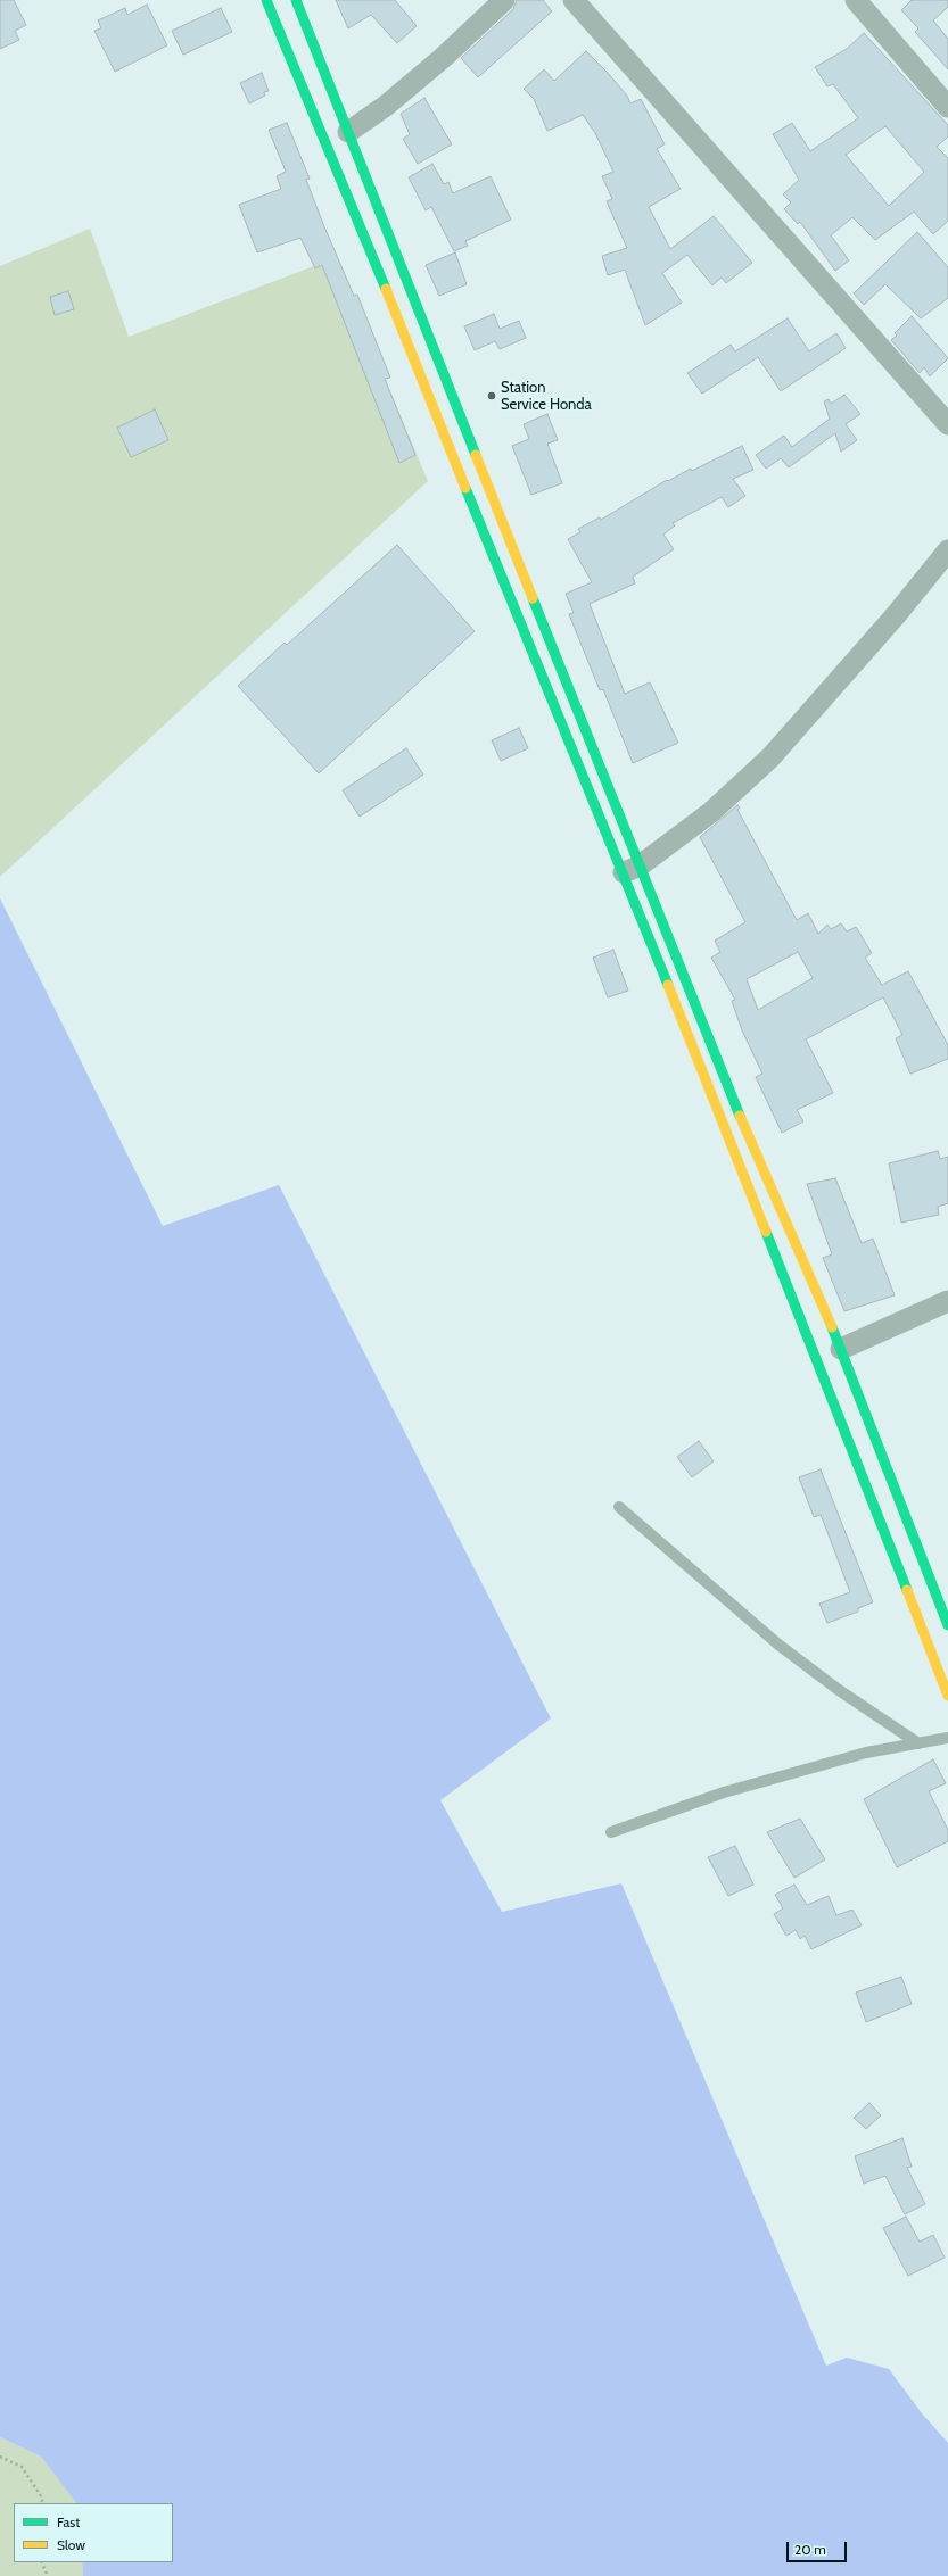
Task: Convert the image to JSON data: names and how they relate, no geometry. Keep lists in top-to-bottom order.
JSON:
{
  "places": ["Station Service Honda"],
  "legend": ["Fast", "Slow"],
  "scale_bar": "20 m"
}
